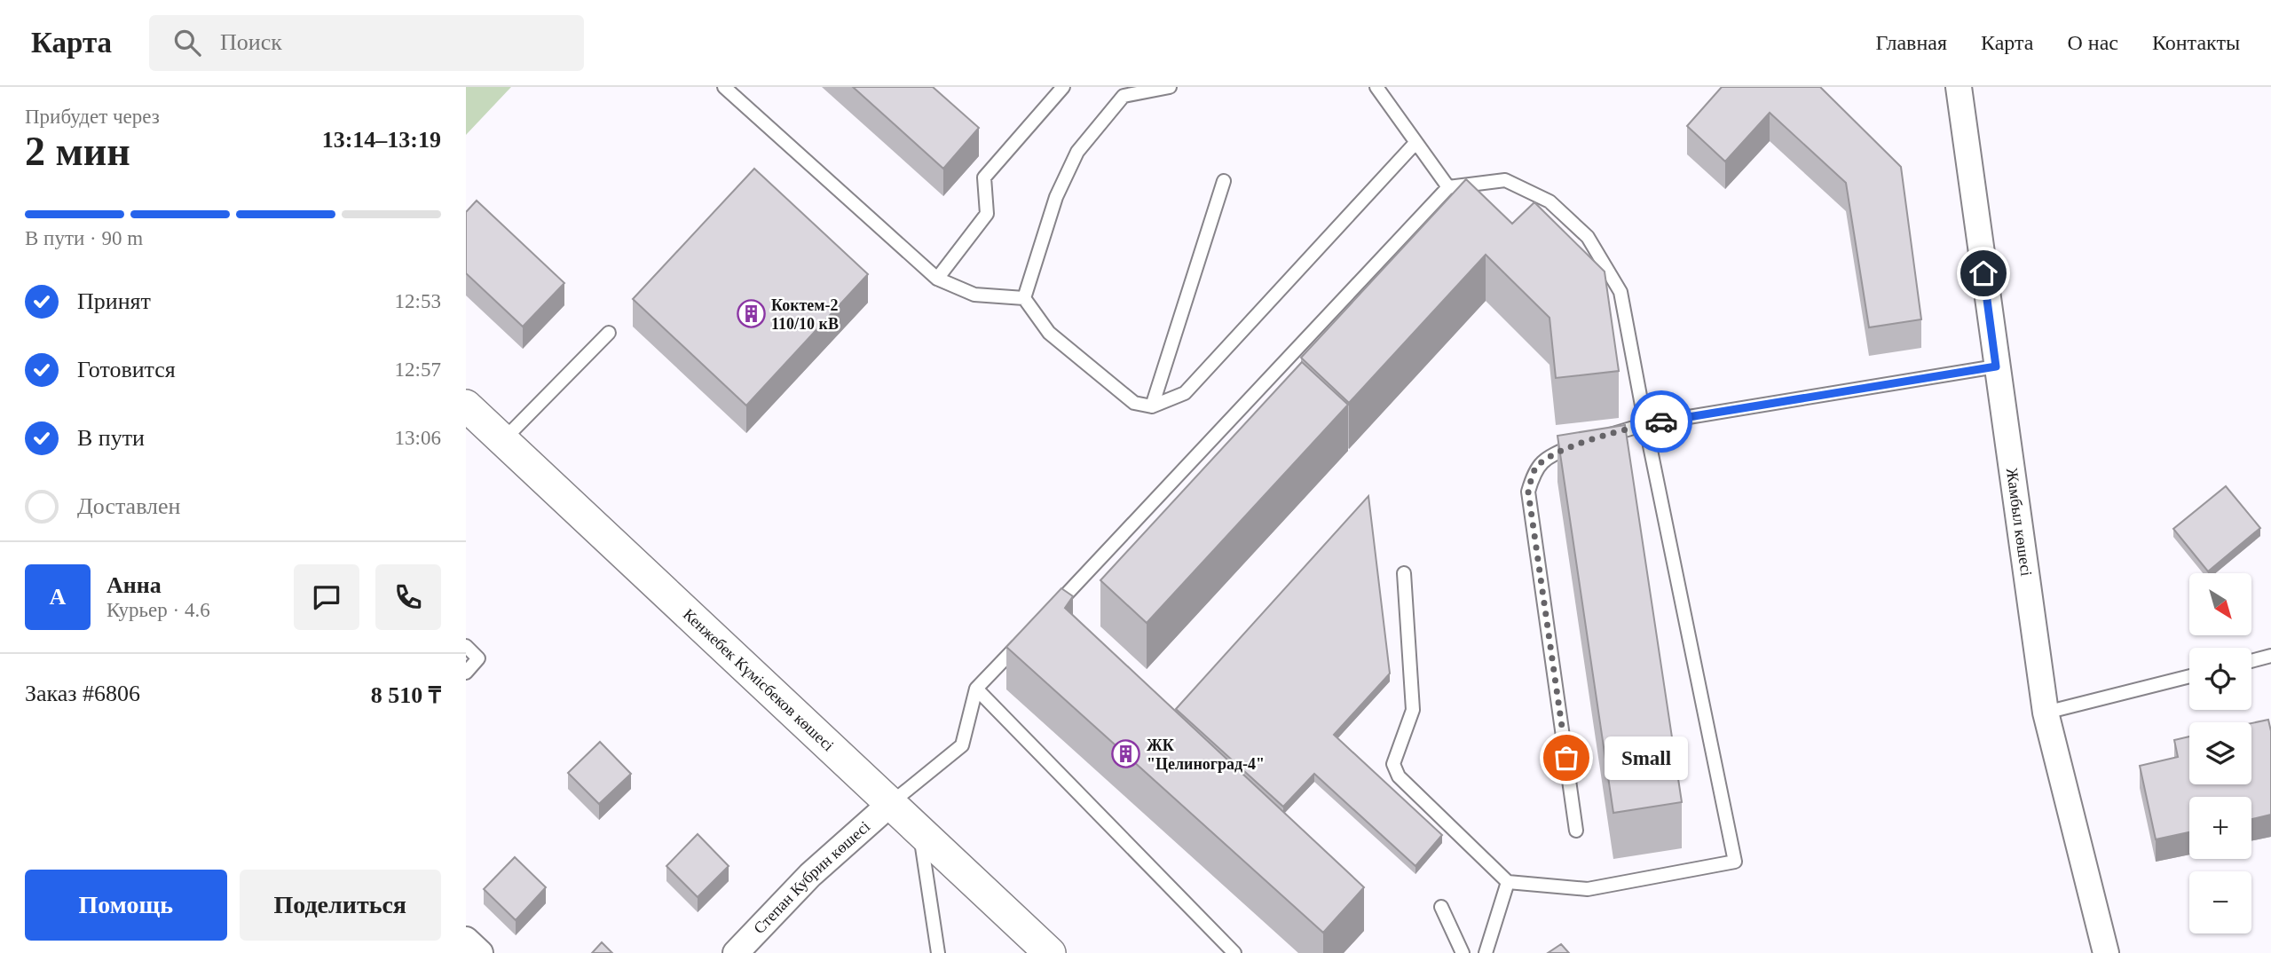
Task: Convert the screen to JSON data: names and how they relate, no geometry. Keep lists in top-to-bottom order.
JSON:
{
  "streets": {
    "street": ["Жамбыл көшесі", "Кенжебек Күмісбеков көшесі", "Степан Кубрин көшесі"]
  },
  "crossings": [
    ["Кенжебек Күмісбеков көшесі", "Степан Кубрин көшесі"]
  ],
  "places": {
    "building": ["Коктем-2 110/10 кВ", "ЖК \"Целиноград-4\""],
    "other": ["Small"]
  },
  "north": "bottom right",
  "page": {
    "header": "Карта",
    "search": "Поиск",
    "nav": [
      "Главная",
      "Карта",
      "О нас",
      "Контакты"
    ],
    "heading": ["2 мин", "Прибудет через", "13:14–13:19"],
    "panel": [
      "Анна",
      "Курьер · 4.6",
      "Заказ #6806",
      "8 510 ₸"
    ],
    "bar": "В пути · 90 m",
    "list": [
      ["Принят", "12:53"],
      ["Готовится", "12:57"],
      ["В пути", "13:06"],
      "Доставлен"
    ],
    "round": "А",
    "map_buttons": ["+", "−"],
    "bubble": "Small",
    "buttons": ["Помощь", "Поделиться"]
  }
}
